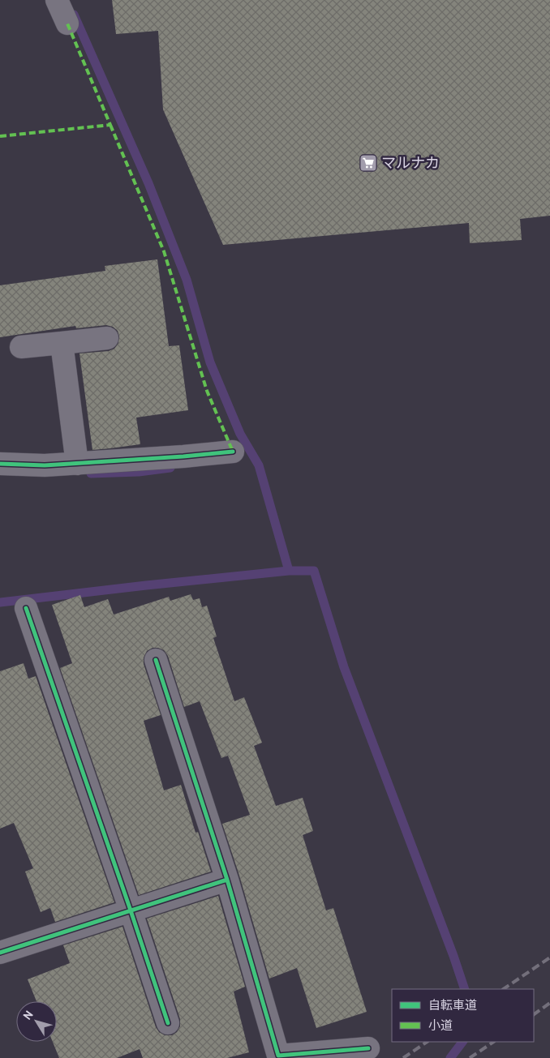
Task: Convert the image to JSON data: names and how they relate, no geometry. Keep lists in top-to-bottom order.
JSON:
{
  "places": {
    "supermarket": ["マルナカ"]
  },
  "legend": ["自転車道", "小道"],
  "north": "top left"
}
